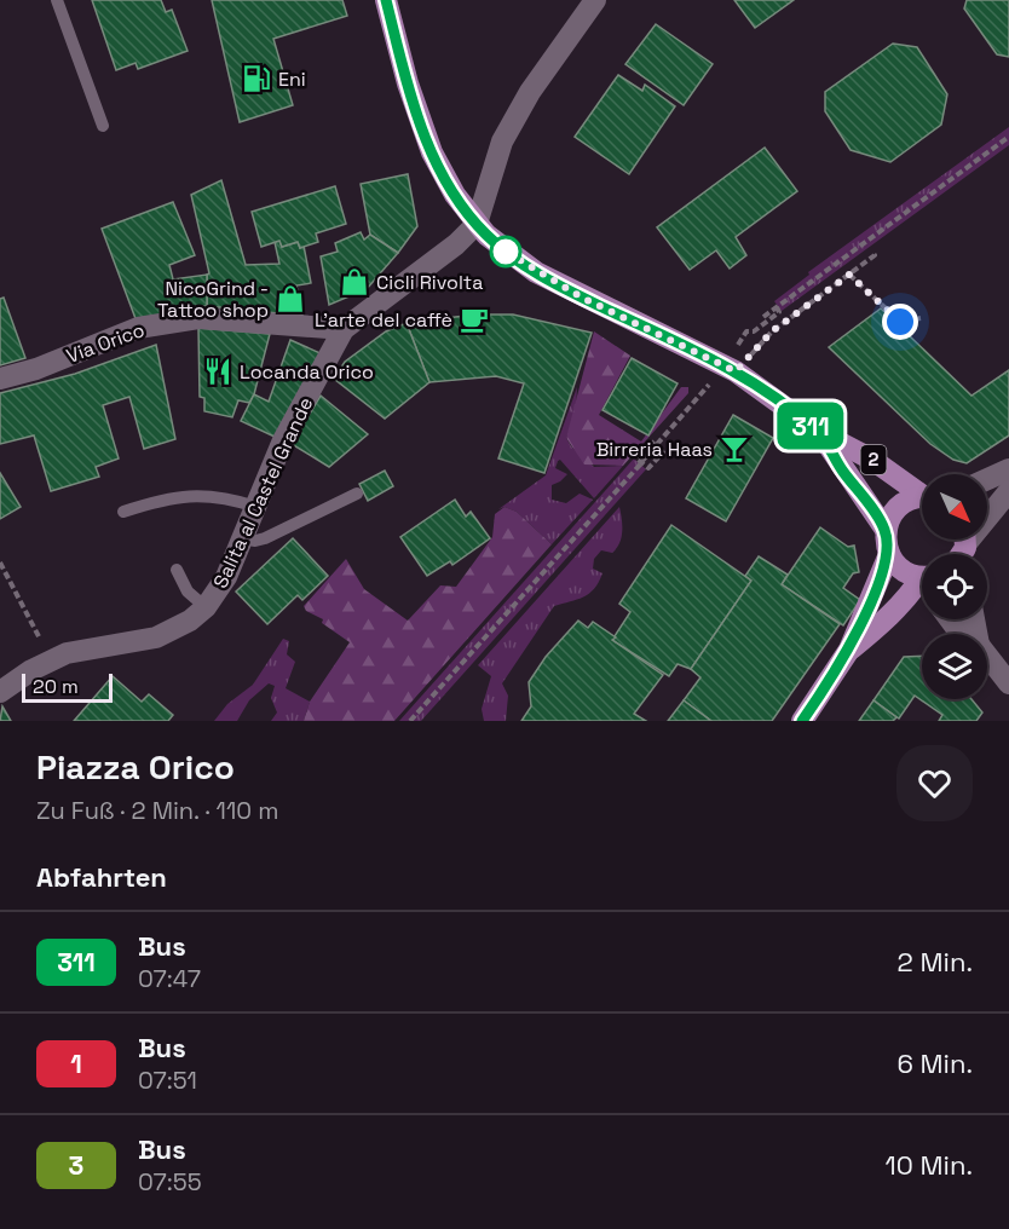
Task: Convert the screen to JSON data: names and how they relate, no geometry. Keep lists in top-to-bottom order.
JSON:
{
  "streets": {
    "main road": ["2"],
    "street": ["Via Orico", "Salita al Castel Grande"]
  },
  "crossings": [
    ["Via Orico", "Salita al Castel Grande"]
  ],
  "places": {
    "fuel station": ["Eni"],
    "shop": ["Cicli Rivolta", "NicoGrind - Tattoo shop"],
    "cafe": ["L’arte del caffè"],
    "restaurant": ["Locanda Orico"],
    "bar": ["Birreria Haas"]
  },
  "lines": ["bus line 311"],
  "scale_bar": "20 m",
  "north": "bottom right",
  "page": {
    "on_map": "311",
    "scale": "20 m",
    "heading": [
      ["Piazza Orico", "Zu Fuß · 2 Min. · 110 m"],
      "Abfahrten"
    ],
    "list": [
      {
        "mark": "311",
        "name": "Bus",
        "note": "07:47",
        "value": "2 Min."
      },
      {
        "mark": "1",
        "name": "Bus",
        "note": "07:51",
        "value": "6 Min."
      },
      {
        "mark": "3",
        "name": "Bus",
        "note": "07:55",
        "value": "10 Min."
      }
    ]
  }
}
